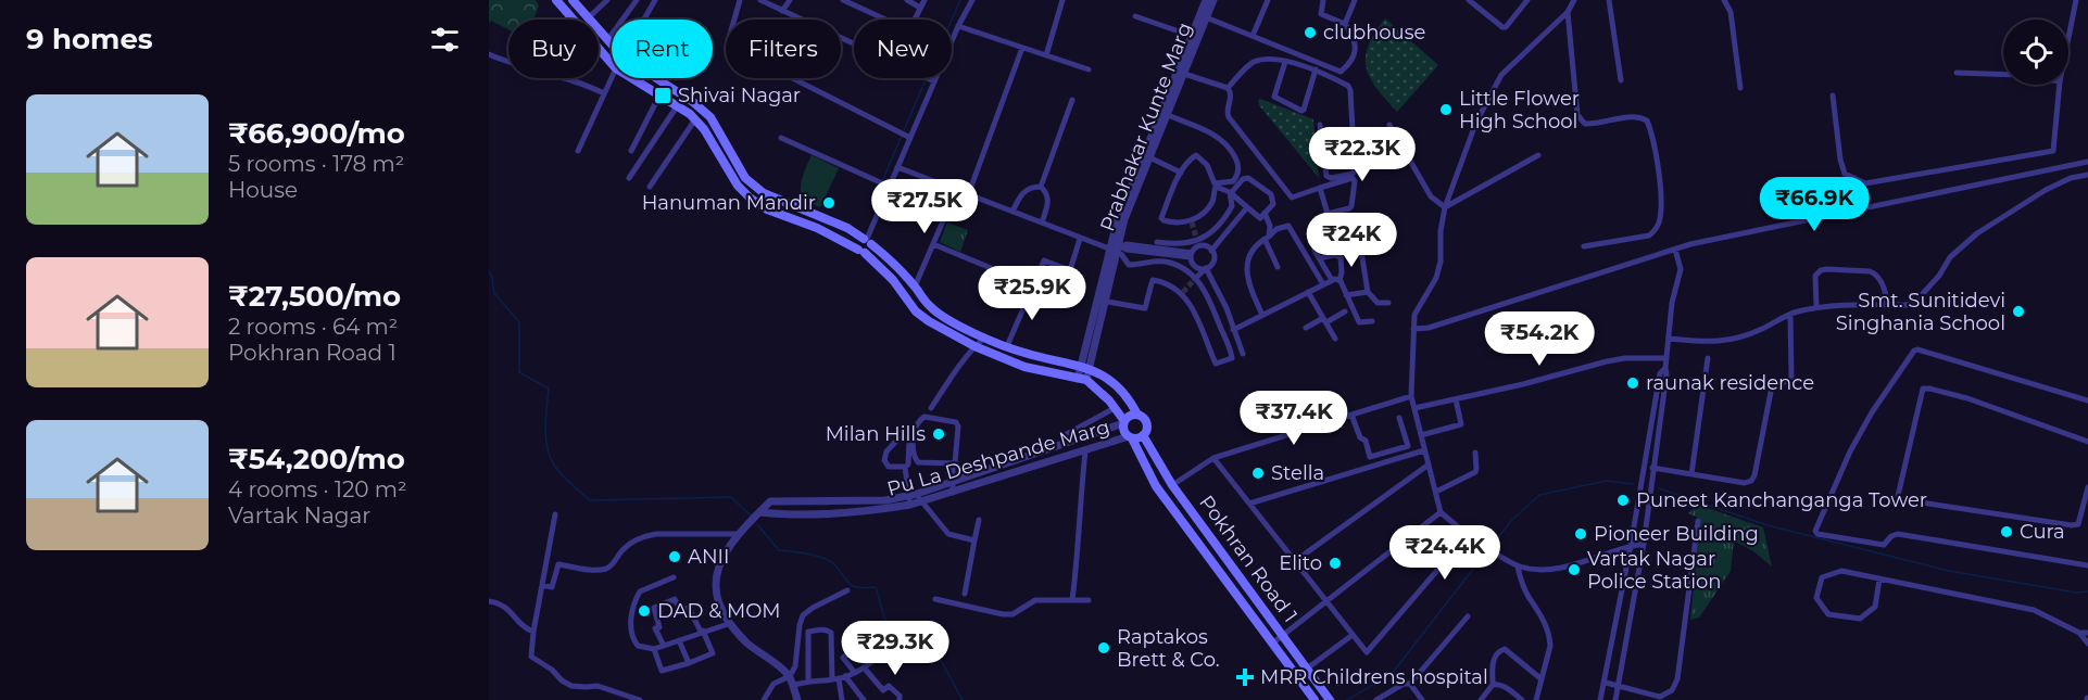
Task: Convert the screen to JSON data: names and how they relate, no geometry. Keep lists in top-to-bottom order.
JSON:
{
  "streets": {
    "main road": ["Pokhran Road 1"],
    "street": ["Prabhakar Kunte Marg", "Pu La Deshpande Marg"]
  },
  "crossings": [
    ["Pu La Deshpande Marg", "Pokhran Road 1"]
  ],
  "places": {
    "other": [
      "clubhouse",
      "Little Flower High School",
      "Hanuman Mandir",
      "Smt. Sunitidevi Singhania School",
      "raunak residence",
      "Milan Hills",
      "Stella",
      "Puneet Kanchanganga Tower",
      "Cura",
      "Pioneer Building",
      "ANII",
      "Elito",
      "Vartak Nagar Police Station",
      "DAD & MOM",
      "Raptakos Brett & Co."
    ],
    "transit": ["Shivai Nagar"],
    "health": ["MRR Childrens hospital"]
  },
  "page": {
    "heading": "9 homes",
    "chip": [
      "Buy",
      "Rent",
      "Filters",
      "New"
    ],
    "list": [
      {
        "name": "₹66,900/mo",
        "note": "5 rooms · 178 m² · House"
      },
      {
        "name": "₹27,500/mo",
        "note": "2 rooms · 64 m² · Pokhran Road 1"
      },
      {
        "name": "₹54,200/mo",
        "note": "4 rooms · 120 m² · Vartak Nagar"
      }
    ],
    "price": [
      "₹22.3K",
      "₹66.9K",
      "₹27.5K",
      "₹24K",
      "₹25.9K",
      "₹54.2K",
      "₹37.4K",
      "₹24.4K",
      "₹29.3K"
    ]
  }
}
